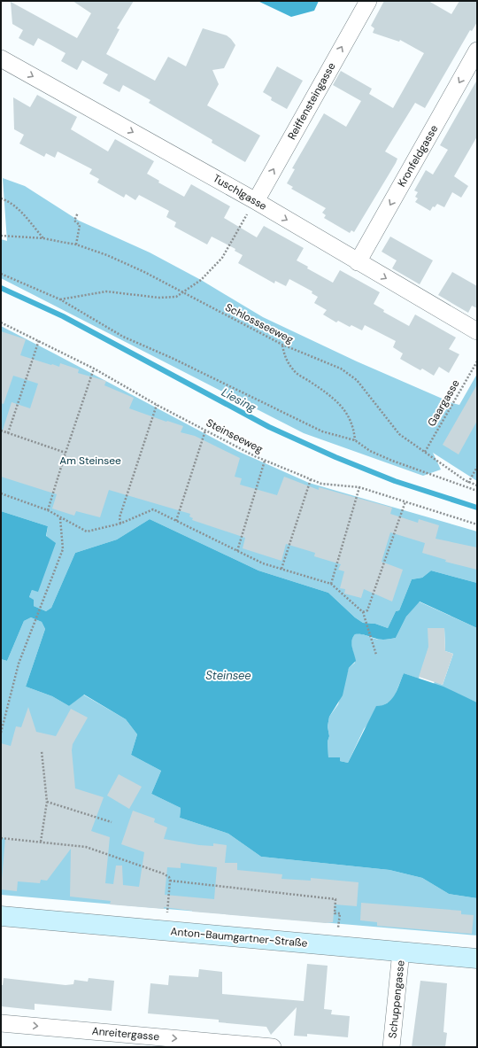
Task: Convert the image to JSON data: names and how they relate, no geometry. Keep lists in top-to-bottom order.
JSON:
{
  "streets": {
    "main road": ["Anton-Baumgartner-Straße"],
    "street": [
      "Reiffensteingasse",
      "Kronfeldgasse",
      "Tuschlgasse",
      "Schuppengasse",
      "Anreitergasse"
    ],
    "path": ["Schlossseeweg", "Gaargasse", "Steinseeweg"]
  },
  "crossings": [
    ["Reiffensteingasse", "Tuschlgasse"],
    ["Kronfeldgasse", "Tuschlgasse"],
    ["Schlossseeweg", "Gaargasse"],
    ["Anton-Baumgartner-Straße", "Schuppengasse"]
  ],
  "one_way": [
    "Reiffensteingasse",
    "Kronfeldgasse",
    "Tuschlgasse",
    "Anreitergasse"
  ],
  "water": ["Liesing", "Steinsee"],
  "parks": ["Am Steinsee"]
}
